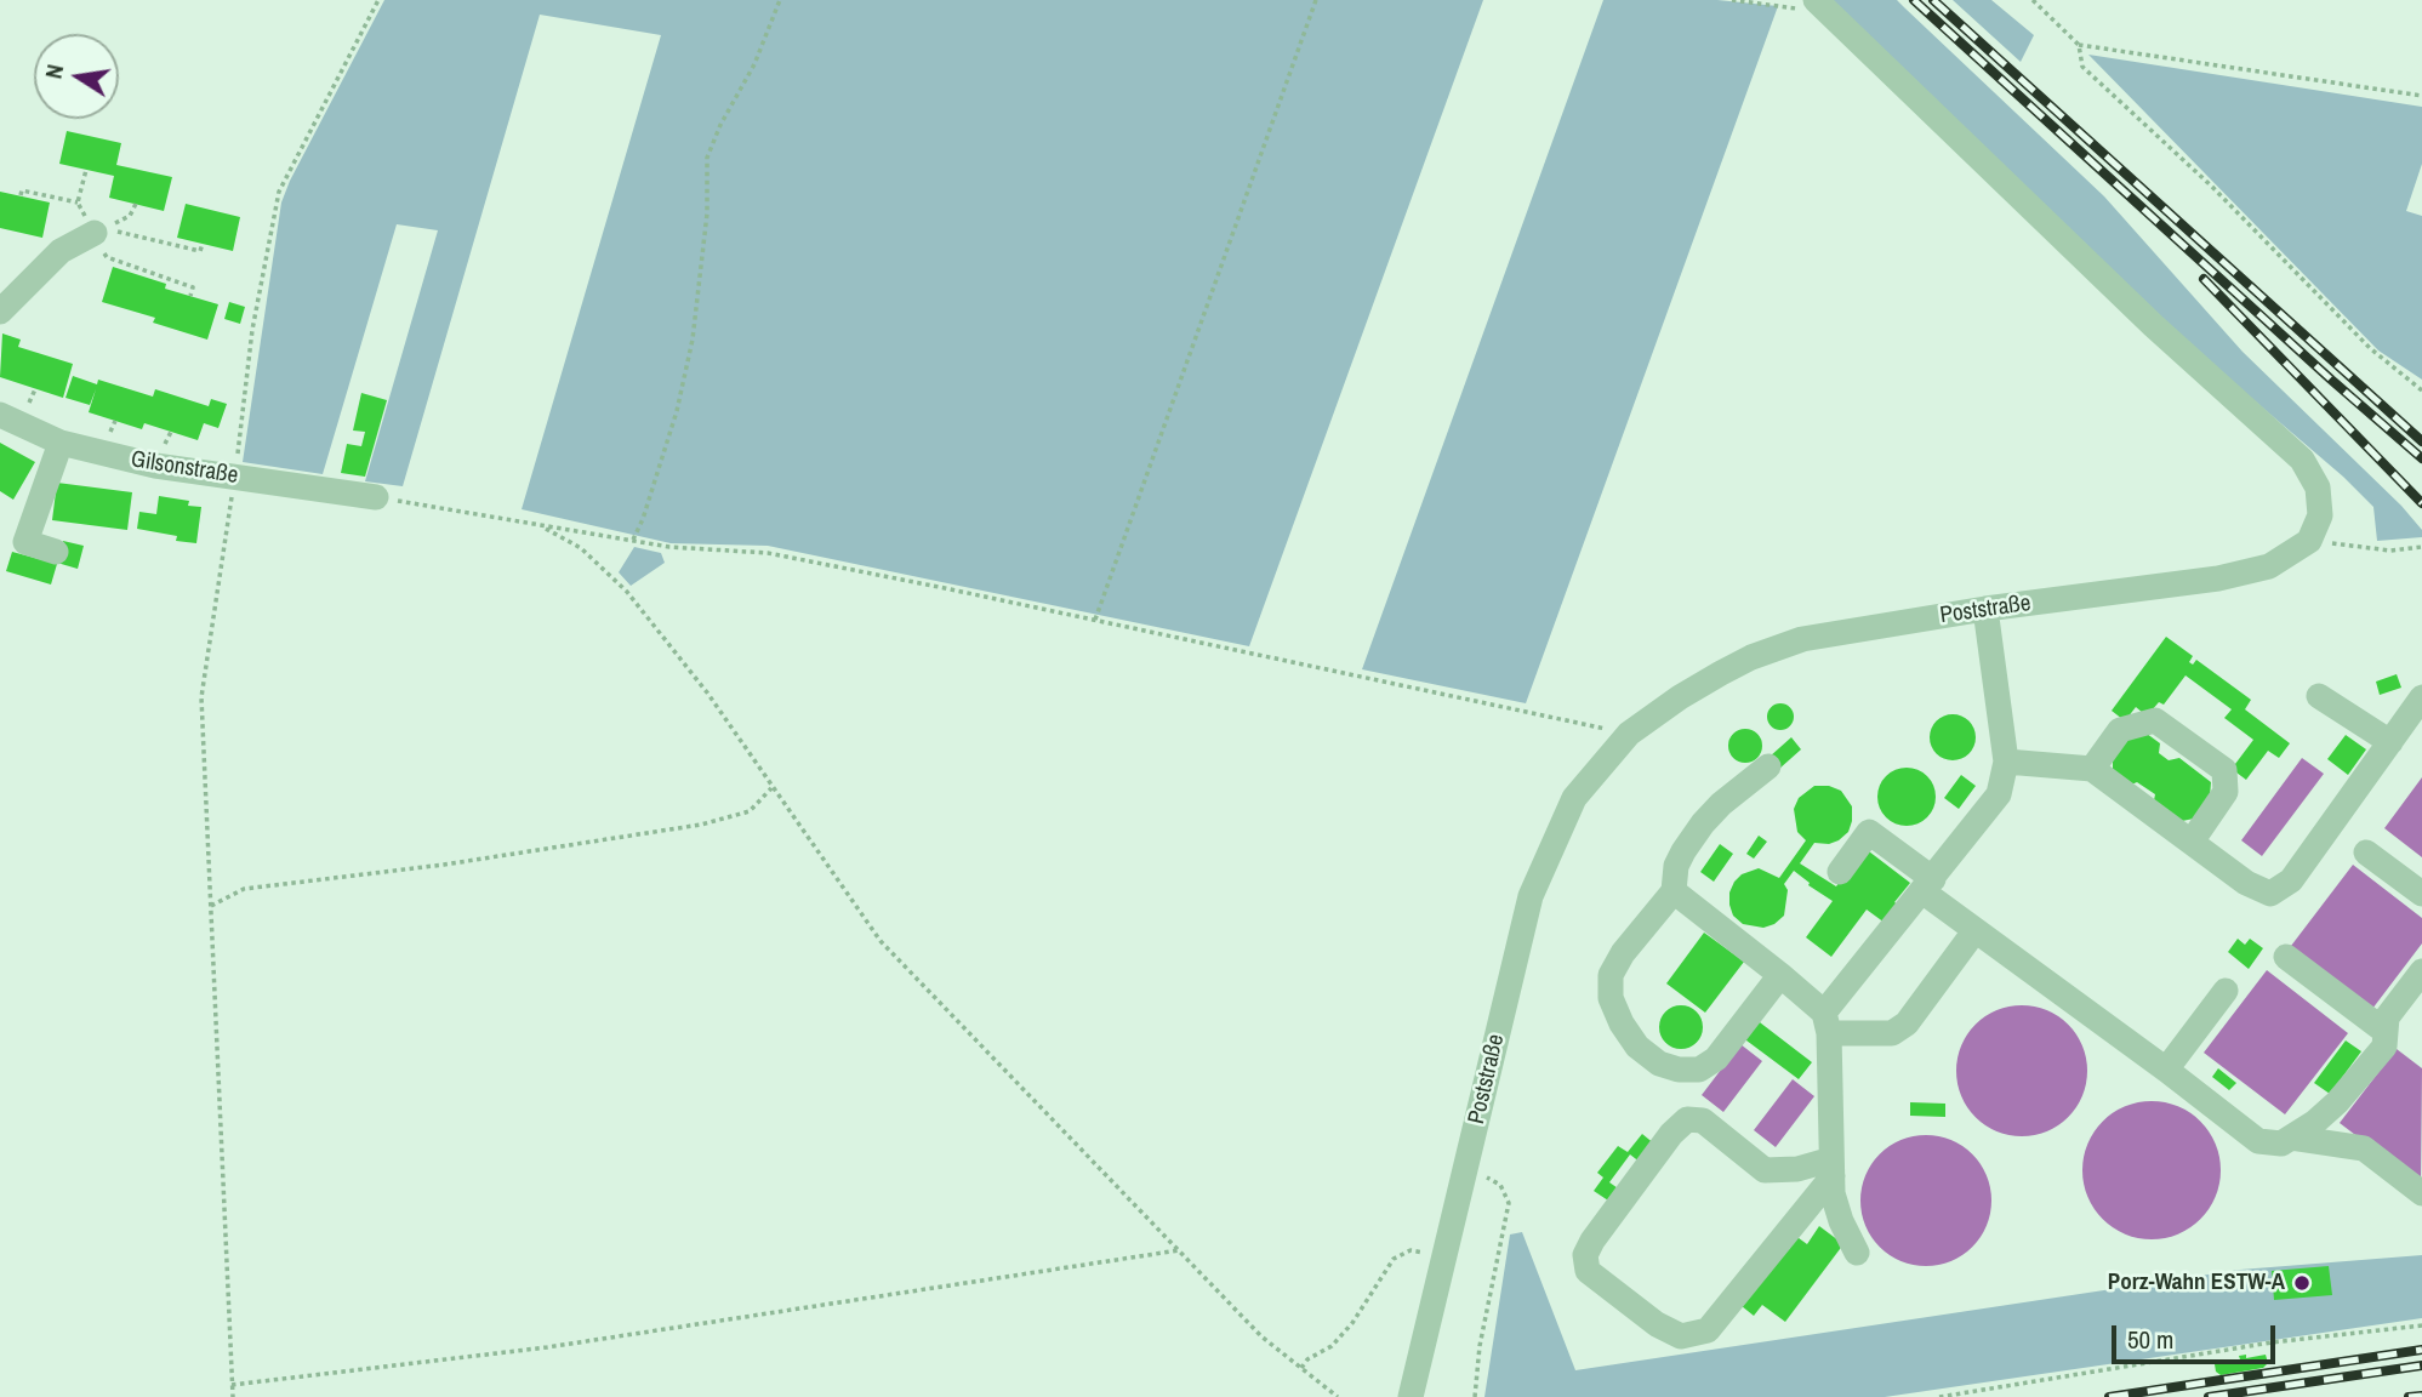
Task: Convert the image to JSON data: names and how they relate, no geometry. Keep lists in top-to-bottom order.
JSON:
{
  "streets": {
    "street": ["Gilsonstraße", "Poststraße"]
  },
  "places": ["Porz-Wahn ESTW-A"],
  "scale_bar": "50 m",
  "north": "left"
}
